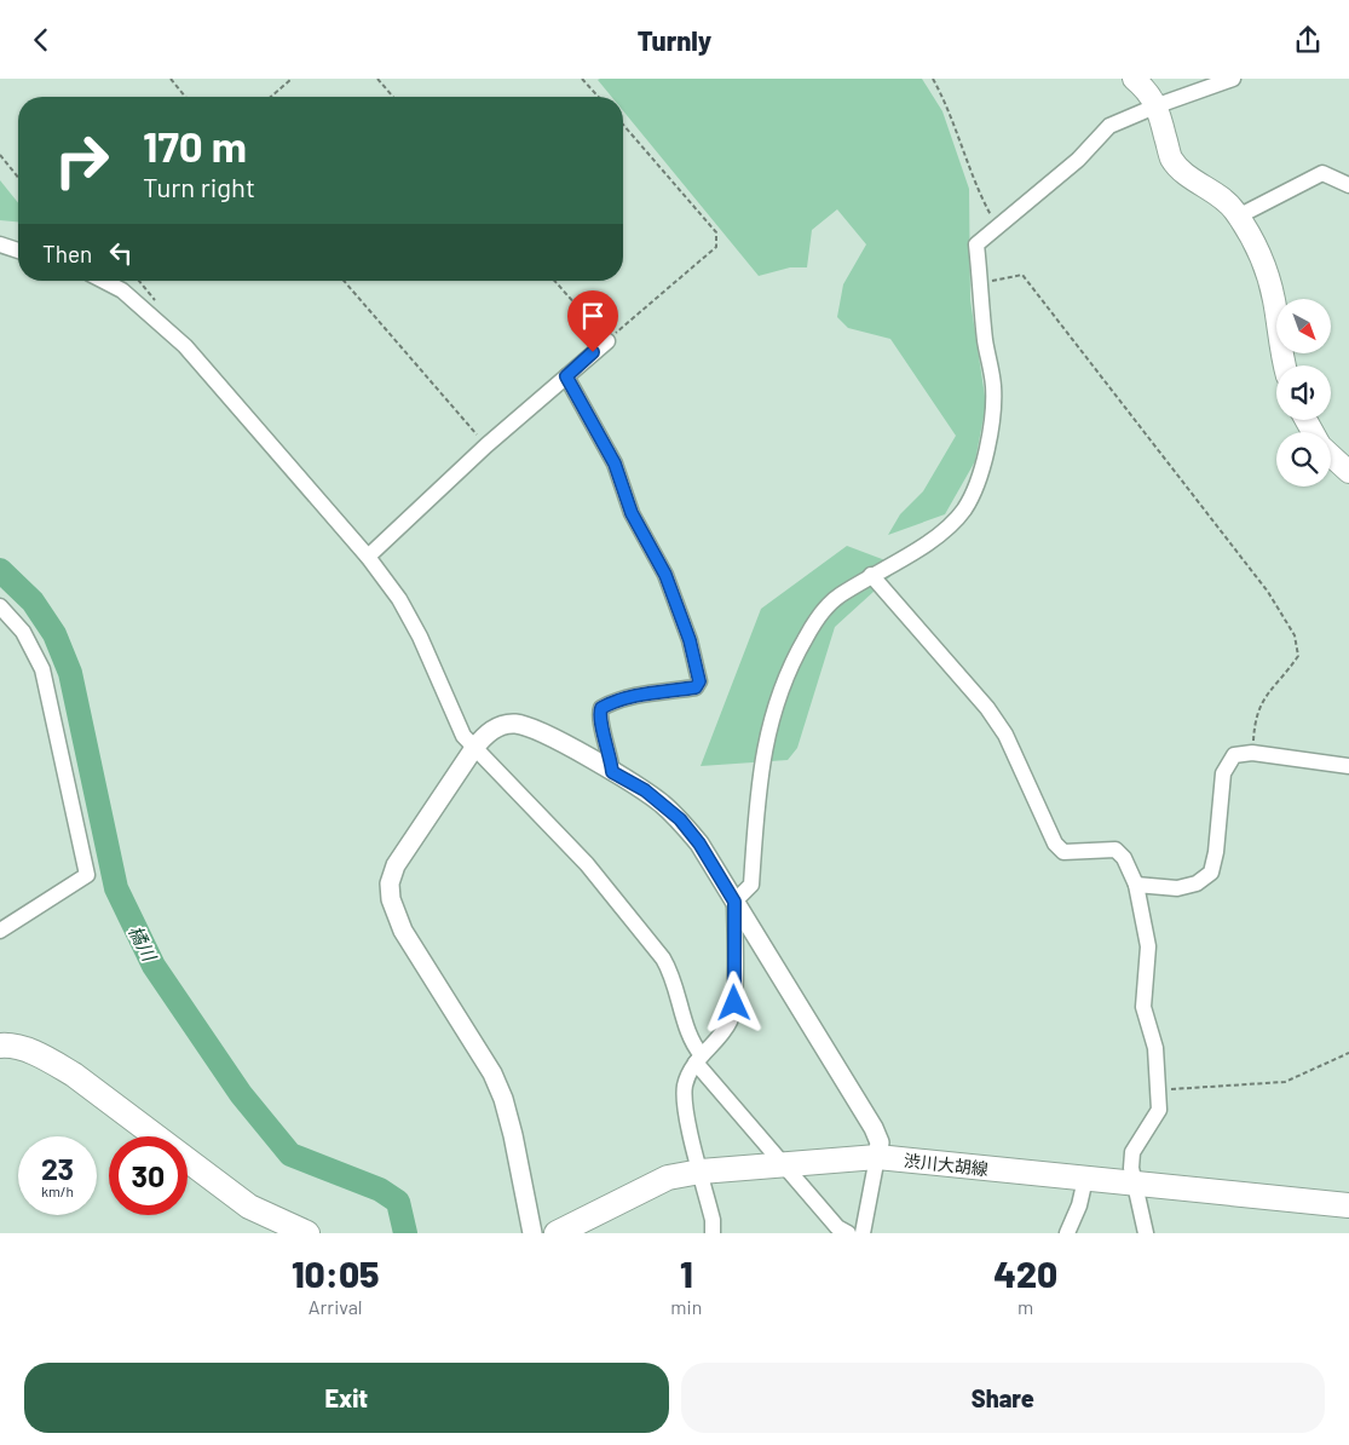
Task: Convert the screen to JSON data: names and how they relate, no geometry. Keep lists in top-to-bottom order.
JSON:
{
  "streets": {
    "main road": ["渋川大胡線"]
  },
  "water": ["橘川"],
  "north": "bottom right",
  "page": {
    "header": "Turnly",
    "turn": ["170 m", "Turn right"],
    "then": "Then",
    "speed": "23 km/h",
    "limit": "30",
    "eta": [
      "10:05",
      "Arrival",
      "1",
      "min",
      "420",
      "m"
    ],
    "buttons": ["Exit", "Share"]
  }
}
